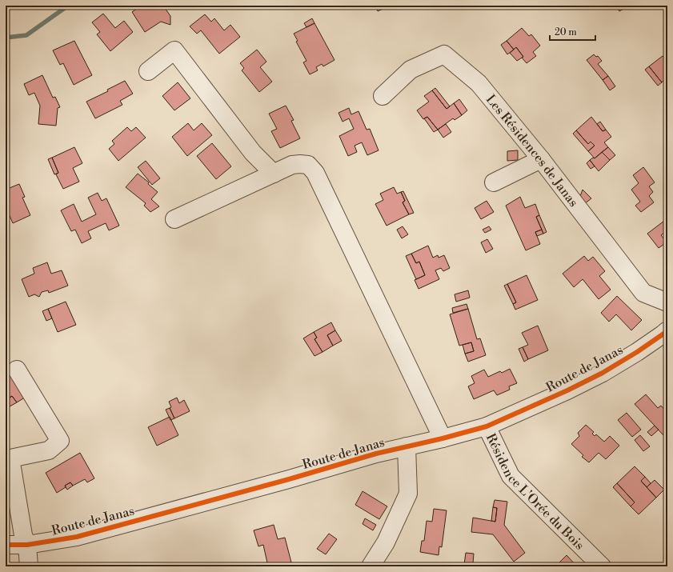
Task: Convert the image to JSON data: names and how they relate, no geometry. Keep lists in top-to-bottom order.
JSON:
{
  "streets": {
    "street": ["Les Résidences de Janas", "Route de Janas", "Résidence L'Orée du Bois"]
  },
  "crossings": [
    ["Route de Janas", "Résidence L'Orée du Bois"]
  ],
  "scale_bar": "20 m"
}
